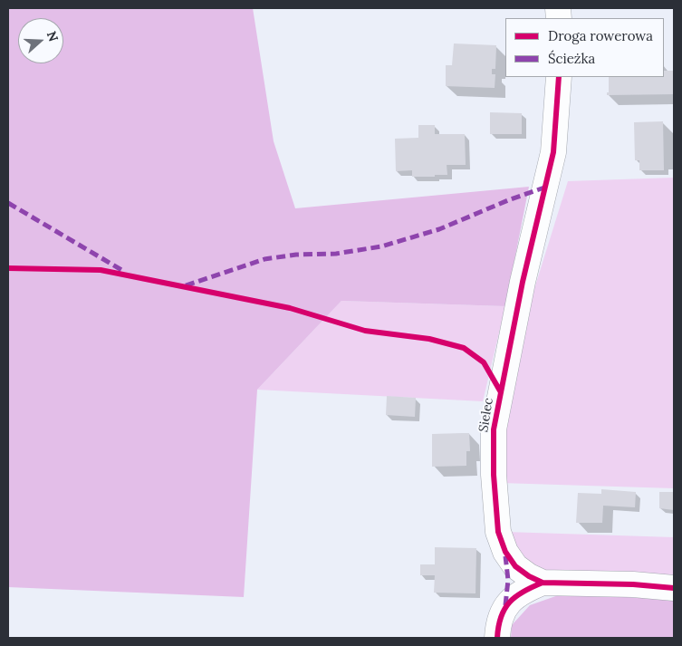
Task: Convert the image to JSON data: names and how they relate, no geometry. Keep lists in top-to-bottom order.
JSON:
{
  "streets": {
    "street": ["Sielec"]
  },
  "legend": ["Droga rowerowa", "Ścieżka"],
  "north": "right"
}
